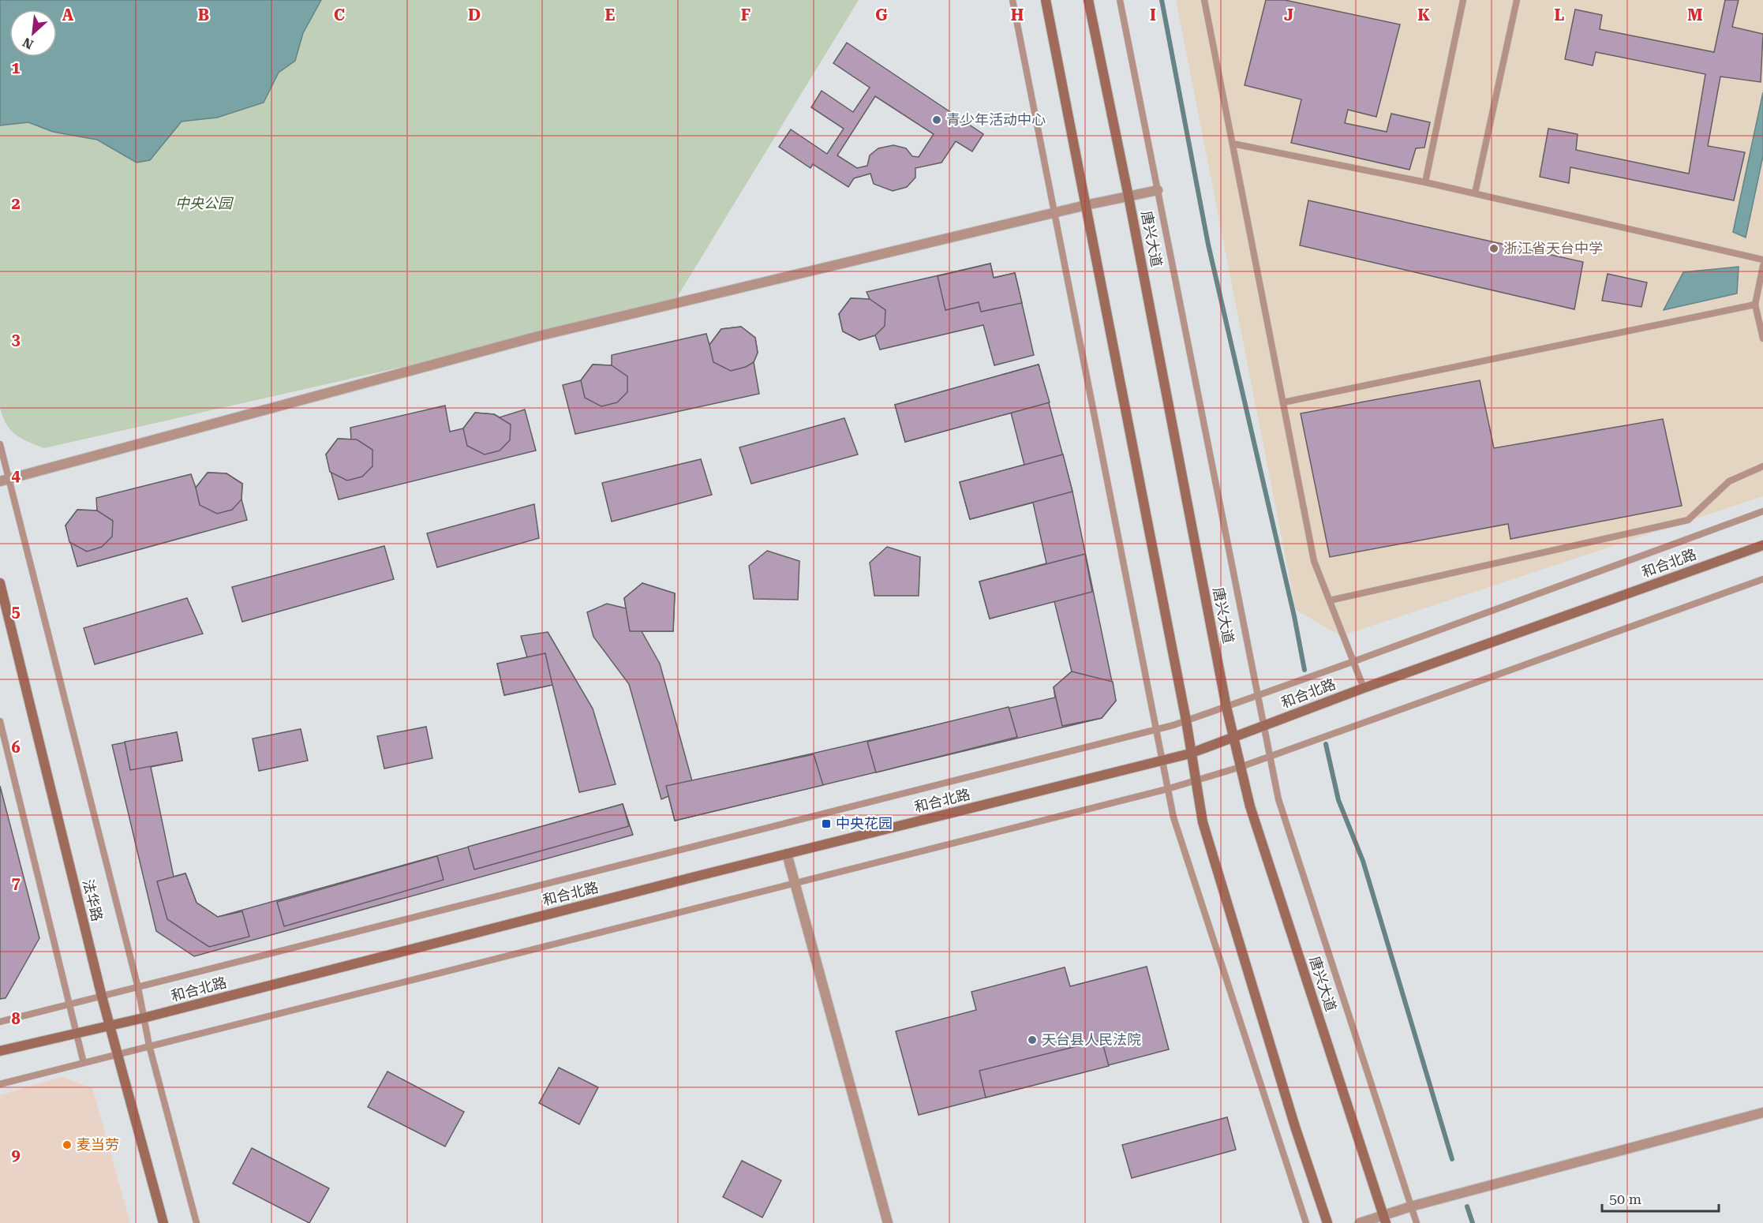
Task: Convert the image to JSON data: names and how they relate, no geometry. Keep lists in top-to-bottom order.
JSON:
{
  "streets": {
    "main road": ["唐兴大道", "和合北路", "法华路"]
  },
  "crossings": [
    ["唐兴大道", "和合北路"],
    ["和合北路", "法华路"]
  ],
  "parks": ["中央公园"],
  "places": {
    "other": [
      "青少年活动中心",
      "浙江省天台中学",
      "天台县人民法院",
      "麦当劳"
    ],
    "transit": ["中央花园"]
  },
  "scale_bar": "50 m",
  "north": "bottom left",
  "grid": {
    "columns": [
      "A",
      "B",
      "C",
      "D",
      "E",
      "F",
      "G",
      "H",
      "I",
      "J",
      "K",
      "L",
      "M"
    ],
    "rows": [
      "1",
      "2",
      "3",
      "4",
      "5",
      "6",
      "7",
      "8",
      "9"
    ]
  }
}
